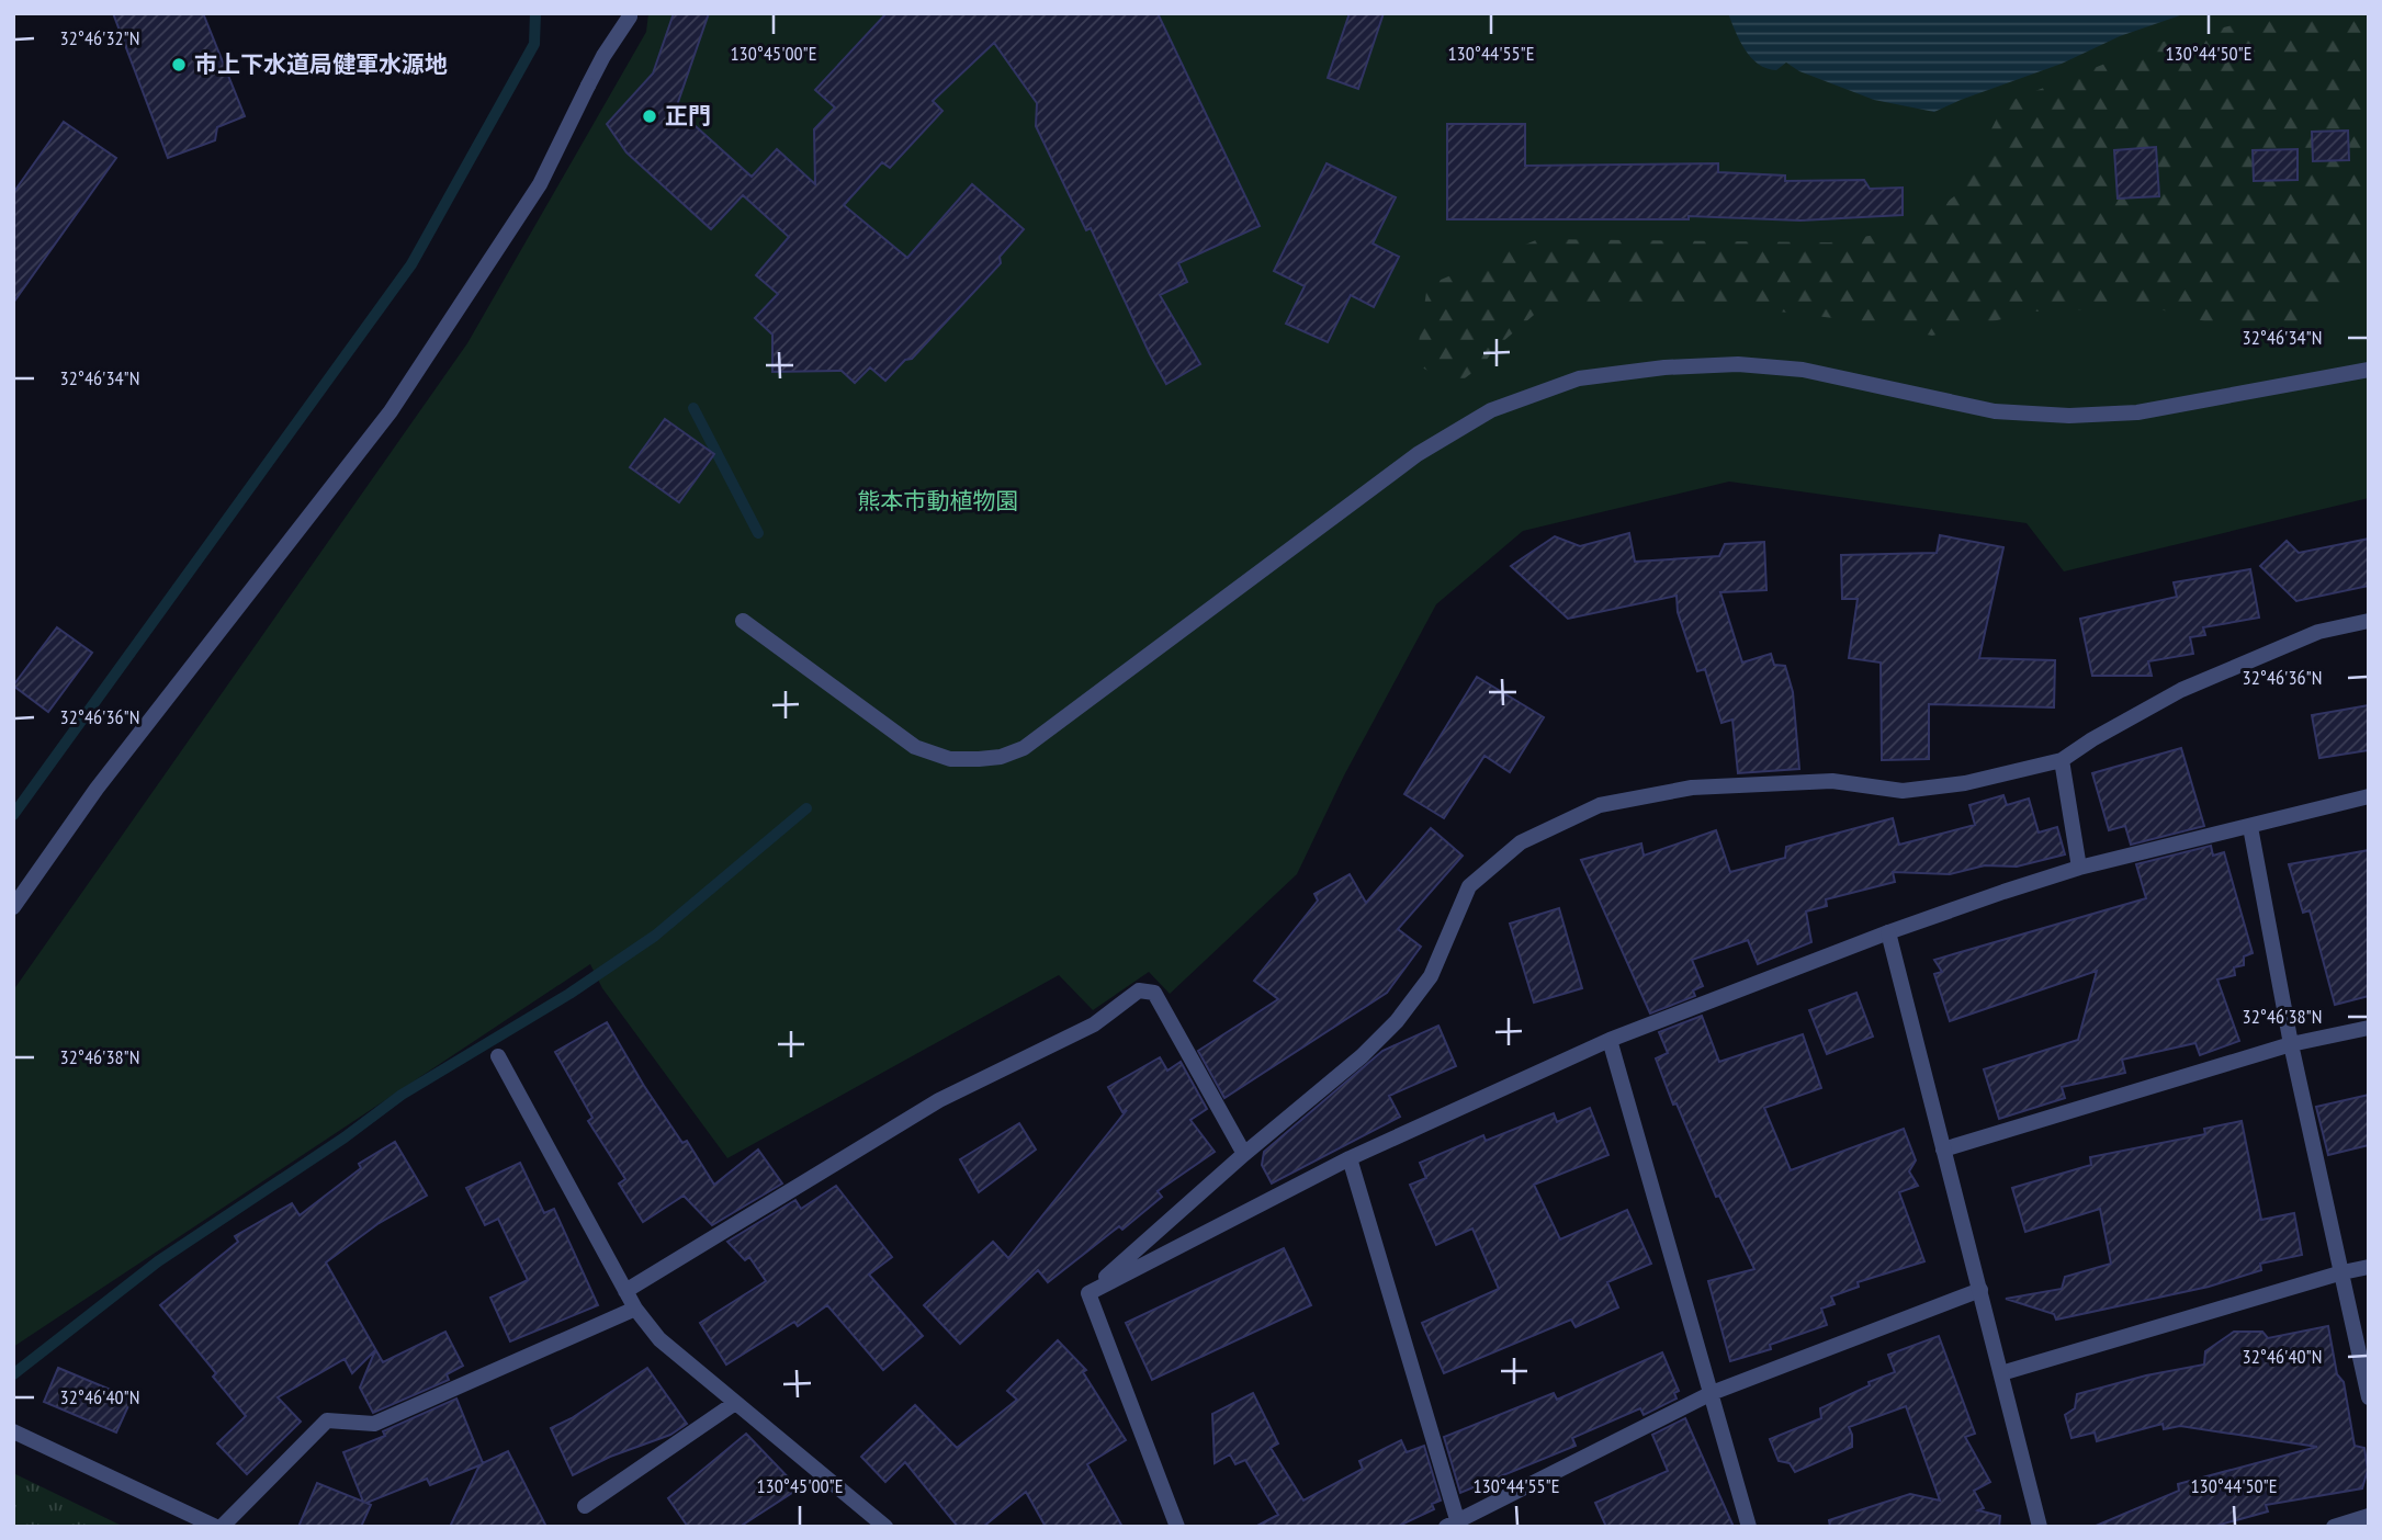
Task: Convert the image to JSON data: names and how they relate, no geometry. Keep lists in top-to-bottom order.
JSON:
{
  "parks": ["熊本市動植物園"],
  "places": ["市上下水道局健軍水源地", "正門"],
  "coordinates": [
    "32°46'32\"N",
    "130°45'00\"E",
    "130°44'55\"E",
    "130°44'50\"E",
    "32°46'34\"N",
    "32°46'36\"N",
    "32°46'38\"N",
    "32°46'40\"N"
  ]
}
